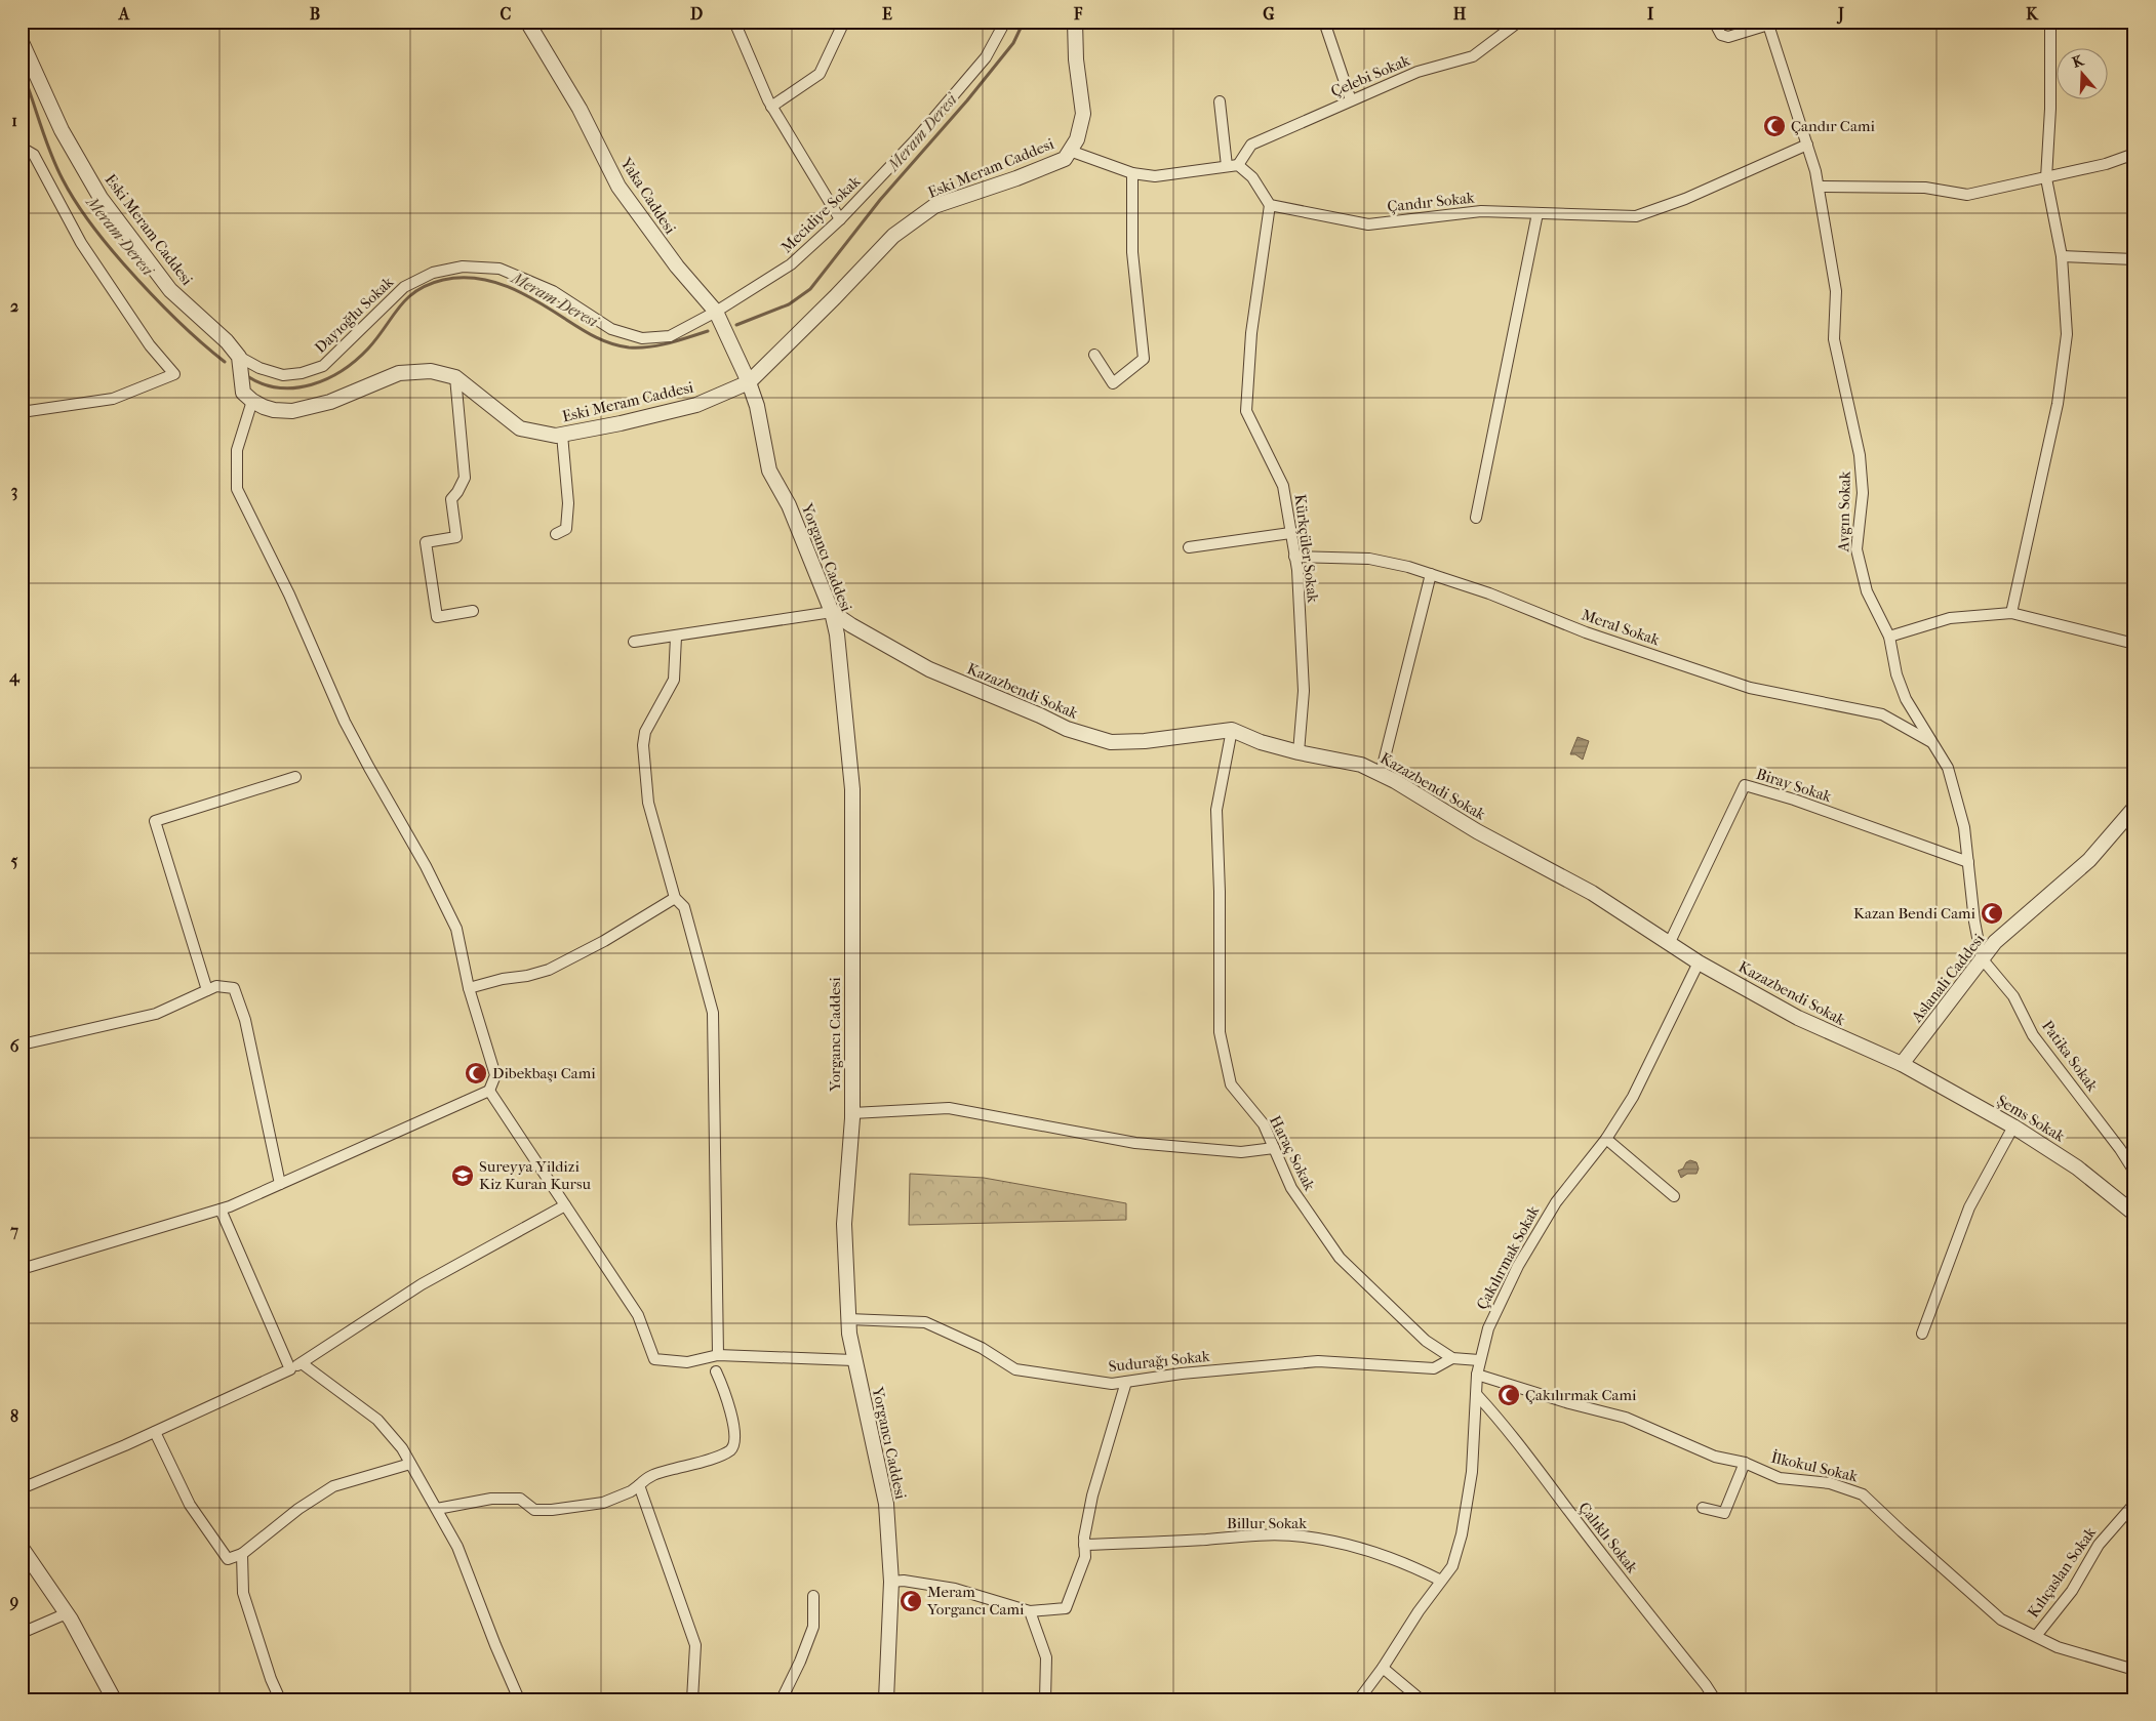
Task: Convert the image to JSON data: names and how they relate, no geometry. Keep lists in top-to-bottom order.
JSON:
{
  "streets": {
    "street": [
      "Çelebi Sokak",
      "Eski Meram Caddesi",
      "Yaka Caddesi",
      "Çandır Sokak",
      "Mecidiye Sokak",
      "Dayıoğlu Sokak",
      "Avgın Sokak",
      "Kürkçüler Sokak",
      "Yorgancı Caddesi",
      "Meral Sokak",
      "Kazazbendi Sokak",
      "Biray Sokak",
      "Aslanali Caddesi",
      "Patika Sokak",
      "Şems Sokak",
      "Haraç Sokak",
      "Çakılırmak Sokak",
      "Sudurağı Sokak",
      "İlkokul Sokak",
      "Billur Sokak",
      "Çalıklı Sokak",
      "Kılıçaslan Sokak"
    ]
  },
  "crossings": [
    ["Eski Meram Caddesi", "Yaka Caddesi"],
    ["Eski Meram Caddesi", "Dayıoğlu Sokak"],
    ["Eski Meram Caddesi", "Yorgancı Caddesi"],
    ["Yaka Caddesi", "Mecidiye Sokak"],
    ["Yaka Caddesi", "Dayıoğlu Sokak"],
    ["Yaka Caddesi", "Yorgancı Caddesi"],
    ["Çandır Sokak", "Avgın Sokak"],
    ["Çandır Sokak", "Kürkçüler Sokak"],
    ["Mecidiye Sokak", "Dayıoğlu Sokak"],
    ["Avgın Sokak", "Meral Sokak"],
    ["Avgın Sokak", "Biray Sokak"],
    ["Avgın Sokak", "Aslanali Caddesi"],
    ["Avgın Sokak", "Patika Sokak"],
    ["Kürkçüler Sokak", "Meral Sokak"],
    ["Kürkçüler Sokak", "Kazazbendi Sokak"],
    ["Yorgancı Caddesi", "Kazazbendi Sokak"],
    ["Yorgancı Caddesi", "Sudurağı Sokak"],
    ["Kazazbendi Sokak", "Biray Sokak"],
    ["Kazazbendi Sokak", "Aslanali Caddesi"],
    ["Kazazbendi Sokak", "Şems Sokak"],
    ["Kazazbendi Sokak", "Haraç Sokak"],
    ["Kazazbendi Sokak", "Çakılırmak Sokak"],
    ["Aslanali Caddesi", "Patika Sokak"],
    ["Aslanali Caddesi", "Şems Sokak"],
    ["Haraç Sokak", "Çakılırmak Sokak"],
    ["Haraç Sokak", "Sudurağı Sokak"],
    ["Çakılırmak Sokak", "İlkokul Sokak"],
    ["Çakılırmak Sokak", "Billur Sokak"],
    ["Çakılırmak Sokak", "Çalıklı Sokak"],
    ["İlkokul Sokak", "Kılıçaslan Sokak"]
  ],
  "water": ["Meram Deresi"],
  "places": {
    "mosque": [
      "Çandır Cami",
      "Kazan Bendi Cami",
      "Dibekbaşı Cami",
      "Çakılırmak Cami",
      "Meram Yorgancı Cami"
    ],
    "school or university": ["Sureyya Yildizi Kiz Kuran Kursu"]
  },
  "north": "top",
  "grid": {
    "columns": [
      "A",
      "B",
      "C",
      "D",
      "E",
      "F",
      "G",
      "H",
      "I",
      "J",
      "K"
    ],
    "rows": [
      "1",
      "2",
      "3",
      "4",
      "5",
      "6",
      "7",
      "8",
      "9"
    ]
  }
}
